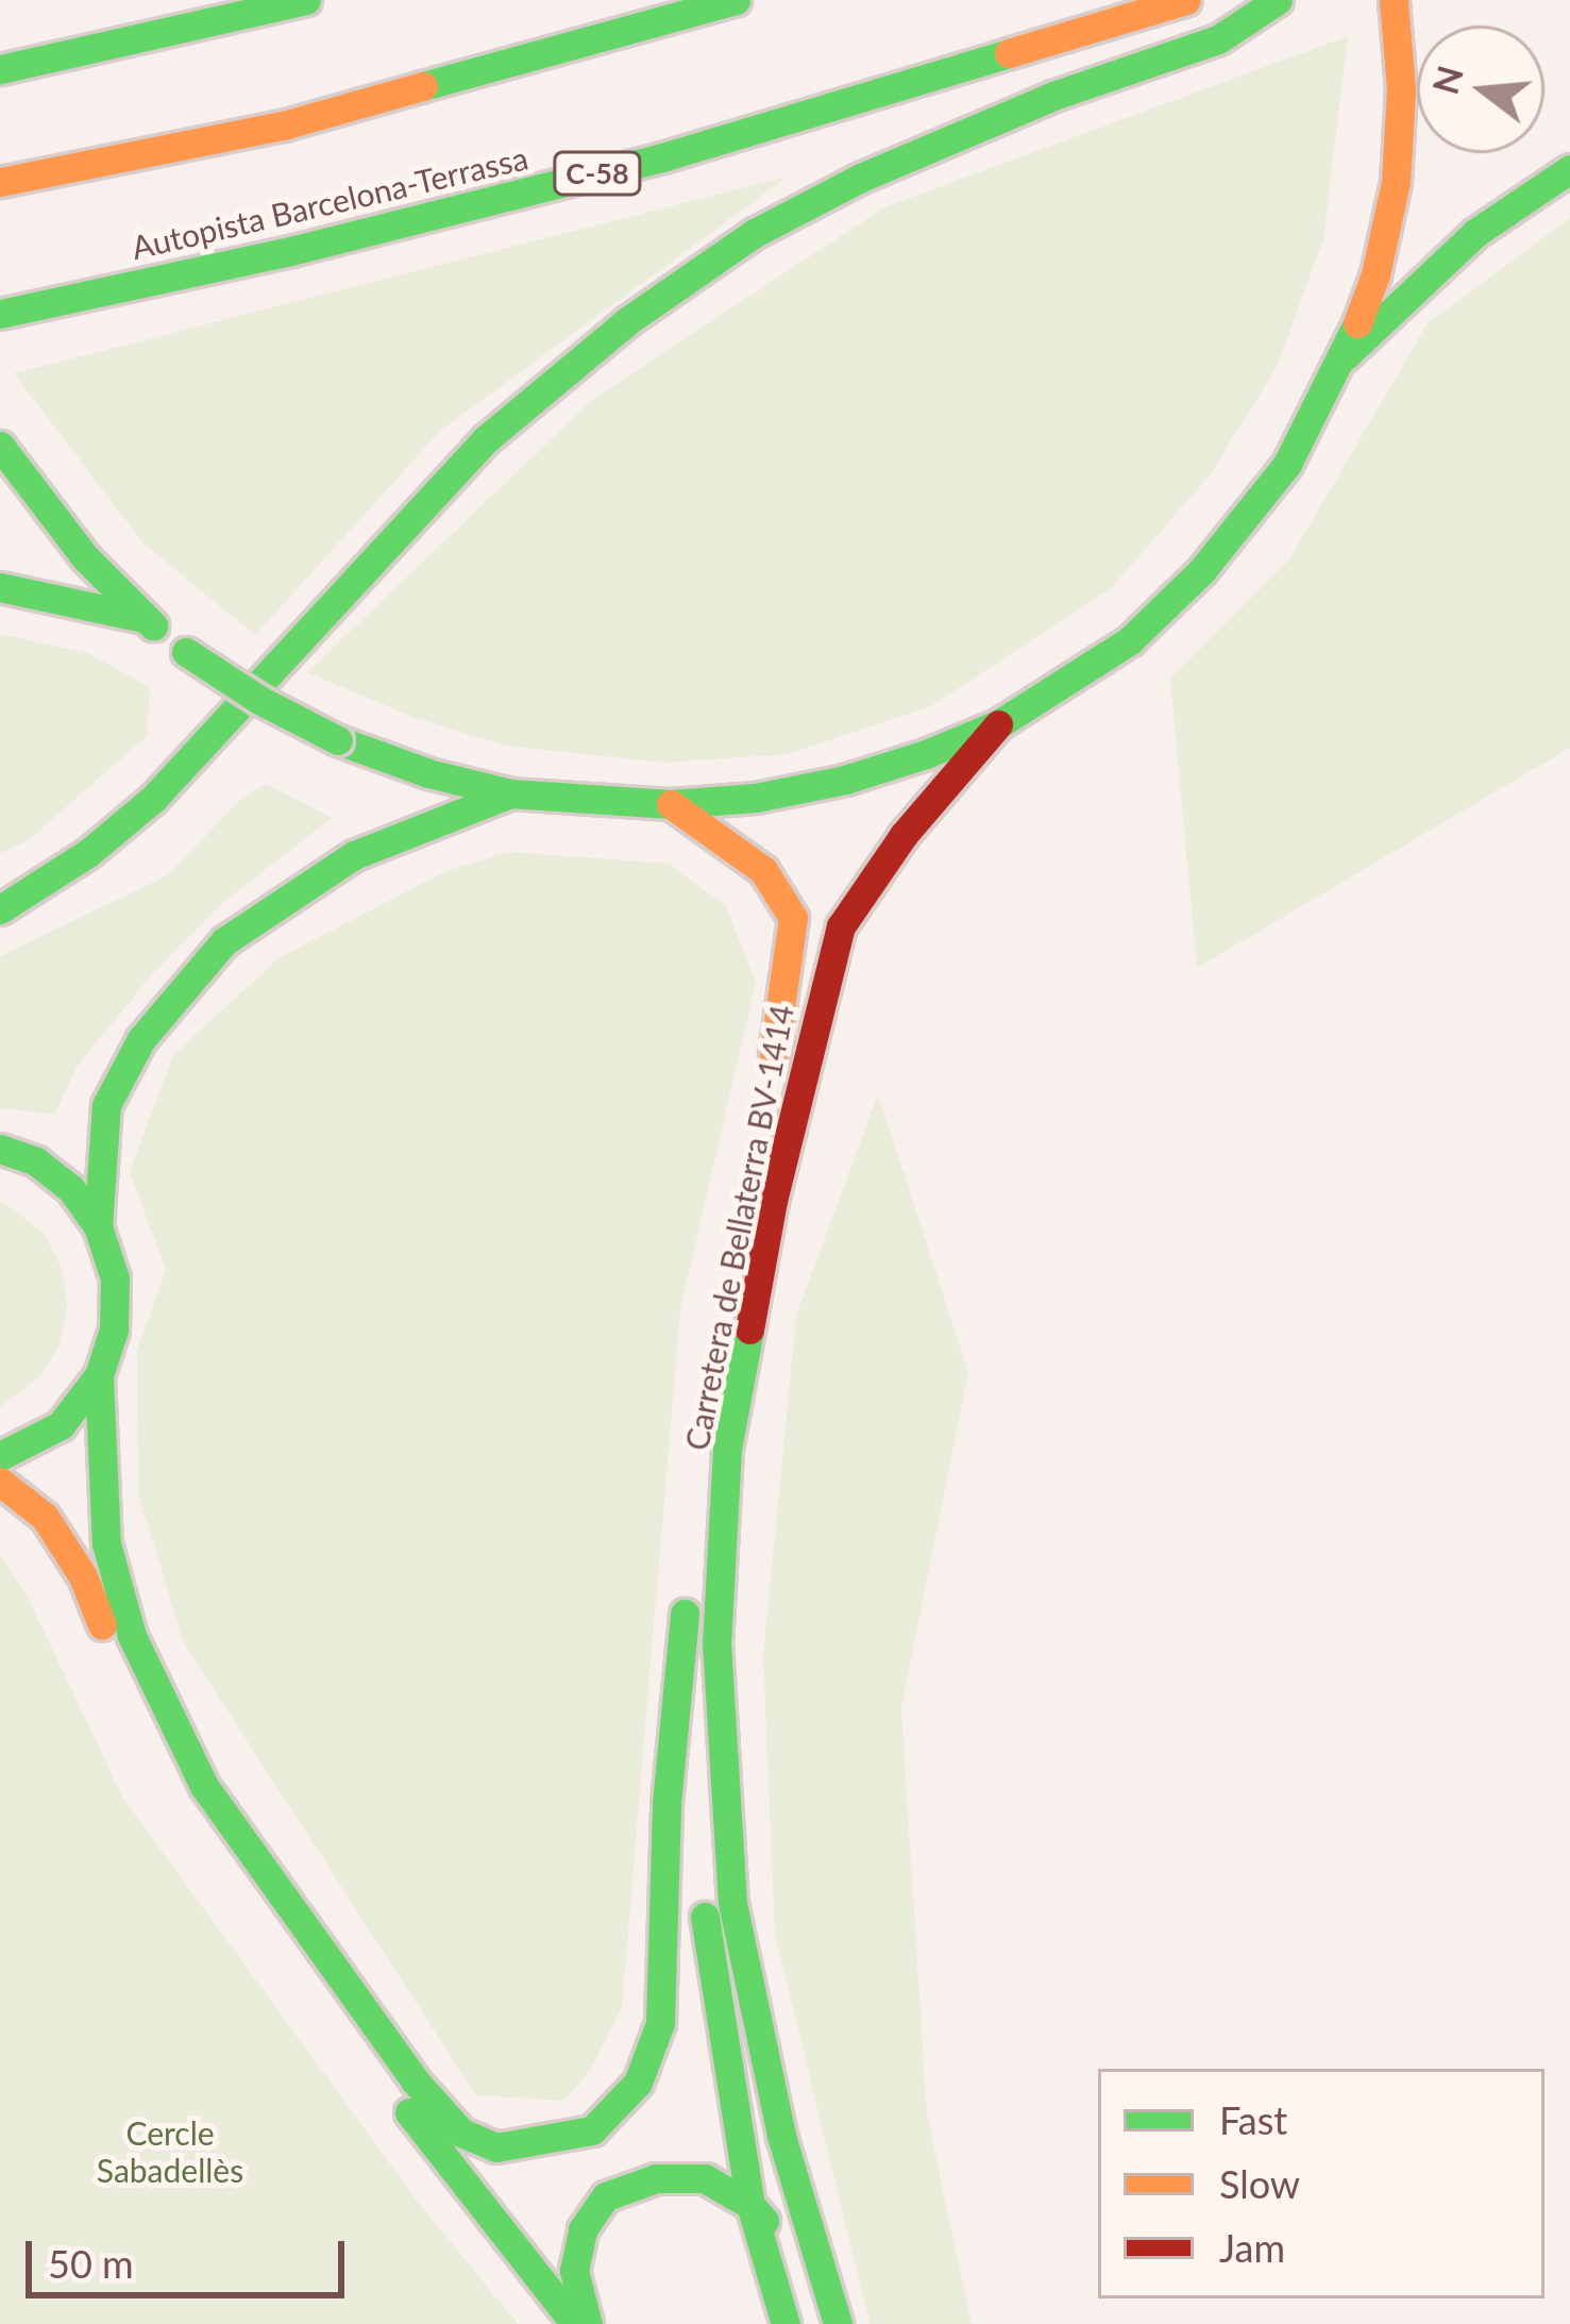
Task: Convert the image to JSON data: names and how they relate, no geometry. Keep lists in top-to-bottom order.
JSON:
{
  "streets": {
    "main road": ["C-58", "Autopista Barcelona-Terrassa", "Carretera de Bellaterra BV-1414"]
  },
  "parks": ["Cercle Sabadellès"],
  "legend": ["Fast", "Slow", "Jam"],
  "scale_bar": "50 m",
  "north": "left"
}
